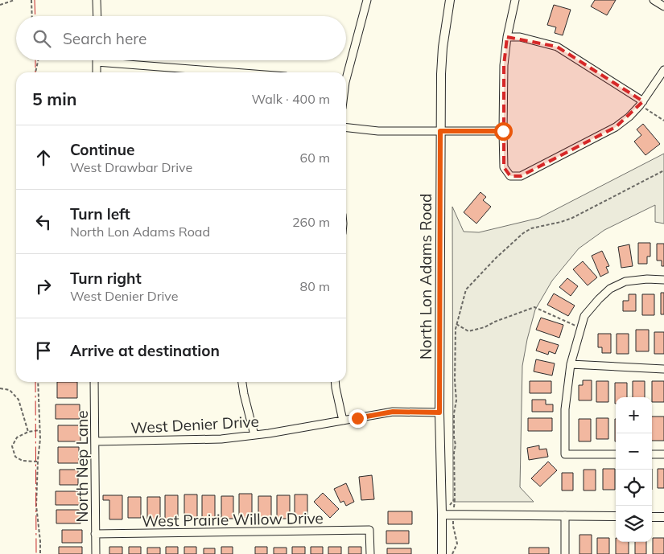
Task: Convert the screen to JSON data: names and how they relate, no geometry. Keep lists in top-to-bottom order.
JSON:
{
  "streets": {
    "street": [
      "North Lon Adams Road",
      "West Denier Drive",
      "North Nep Lane",
      "West Prairie Willow Drive"
    ]
  },
  "crossings": [
    ["North Lon Adams Road", "West Denier Drive"],
    ["West Denier Drive", "North Nep Lane"],
    ["North Nep Lane", "West Prairie Willow Drive"]
  ],
  "page": {
    "search": "Search here",
    "heading": ["5 min", "Walk · 400 m"],
    "list": [
      ["Continue", "West Drawbar Drive", "60 m"],
      ["Turn left", "North Lon Adams Road", "260 m"],
      ["Turn right", "West Denier Drive", "80 m"],
      "Arrive at destination"
    ],
    "map_buttons": ["+", "−"]
  }
}
